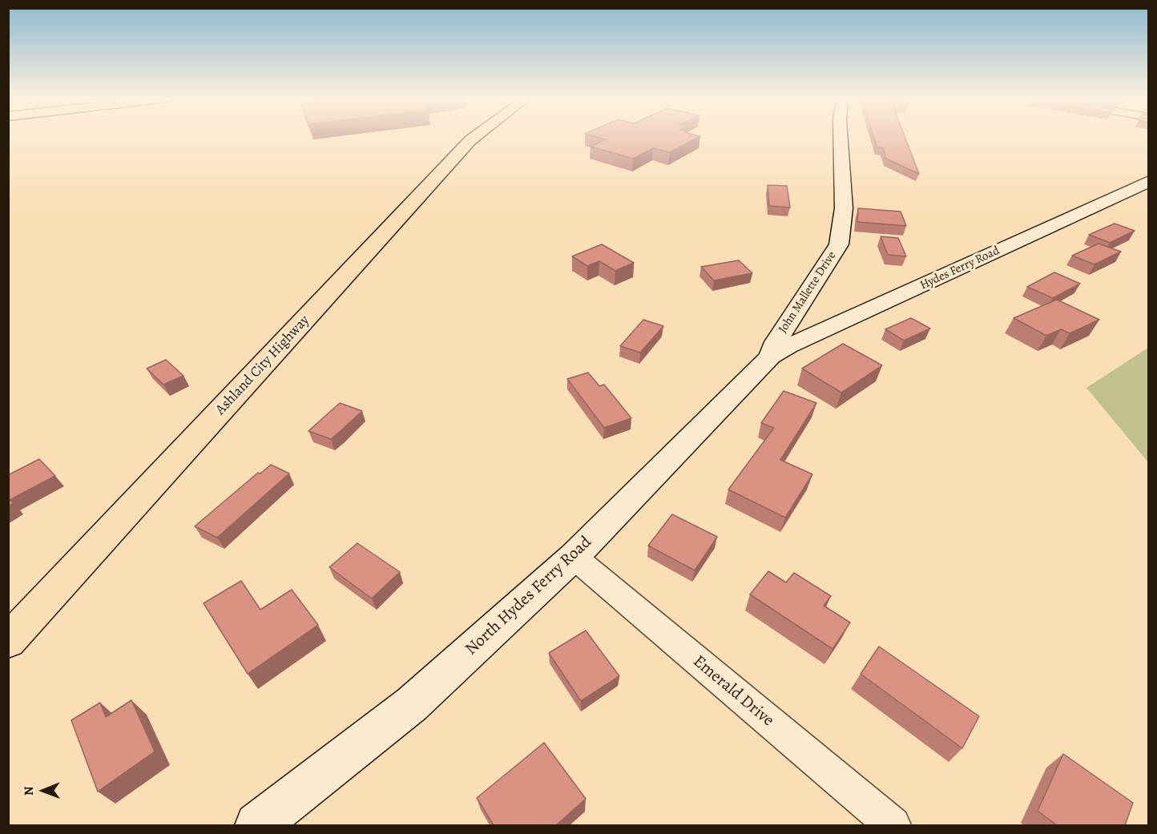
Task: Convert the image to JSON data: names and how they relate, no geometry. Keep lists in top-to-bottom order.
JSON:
{
  "streets": {
    "main road": ["Ashland City Highway"],
    "street": [
      "Hydes Ferry Road",
      "John Mallette Drive",
      "North Hydes Ferry Road",
      "Emerald Drive"
    ]
  },
  "crossings": [
    ["Hydes Ferry Road", "John Mallette Drive"],
    ["Hydes Ferry Road", "North Hydes Ferry Road"],
    ["John Mallette Drive", "North Hydes Ferry Road"],
    ["North Hydes Ferry Road", "Emerald Drive"]
  ],
  "north": "left"
}
